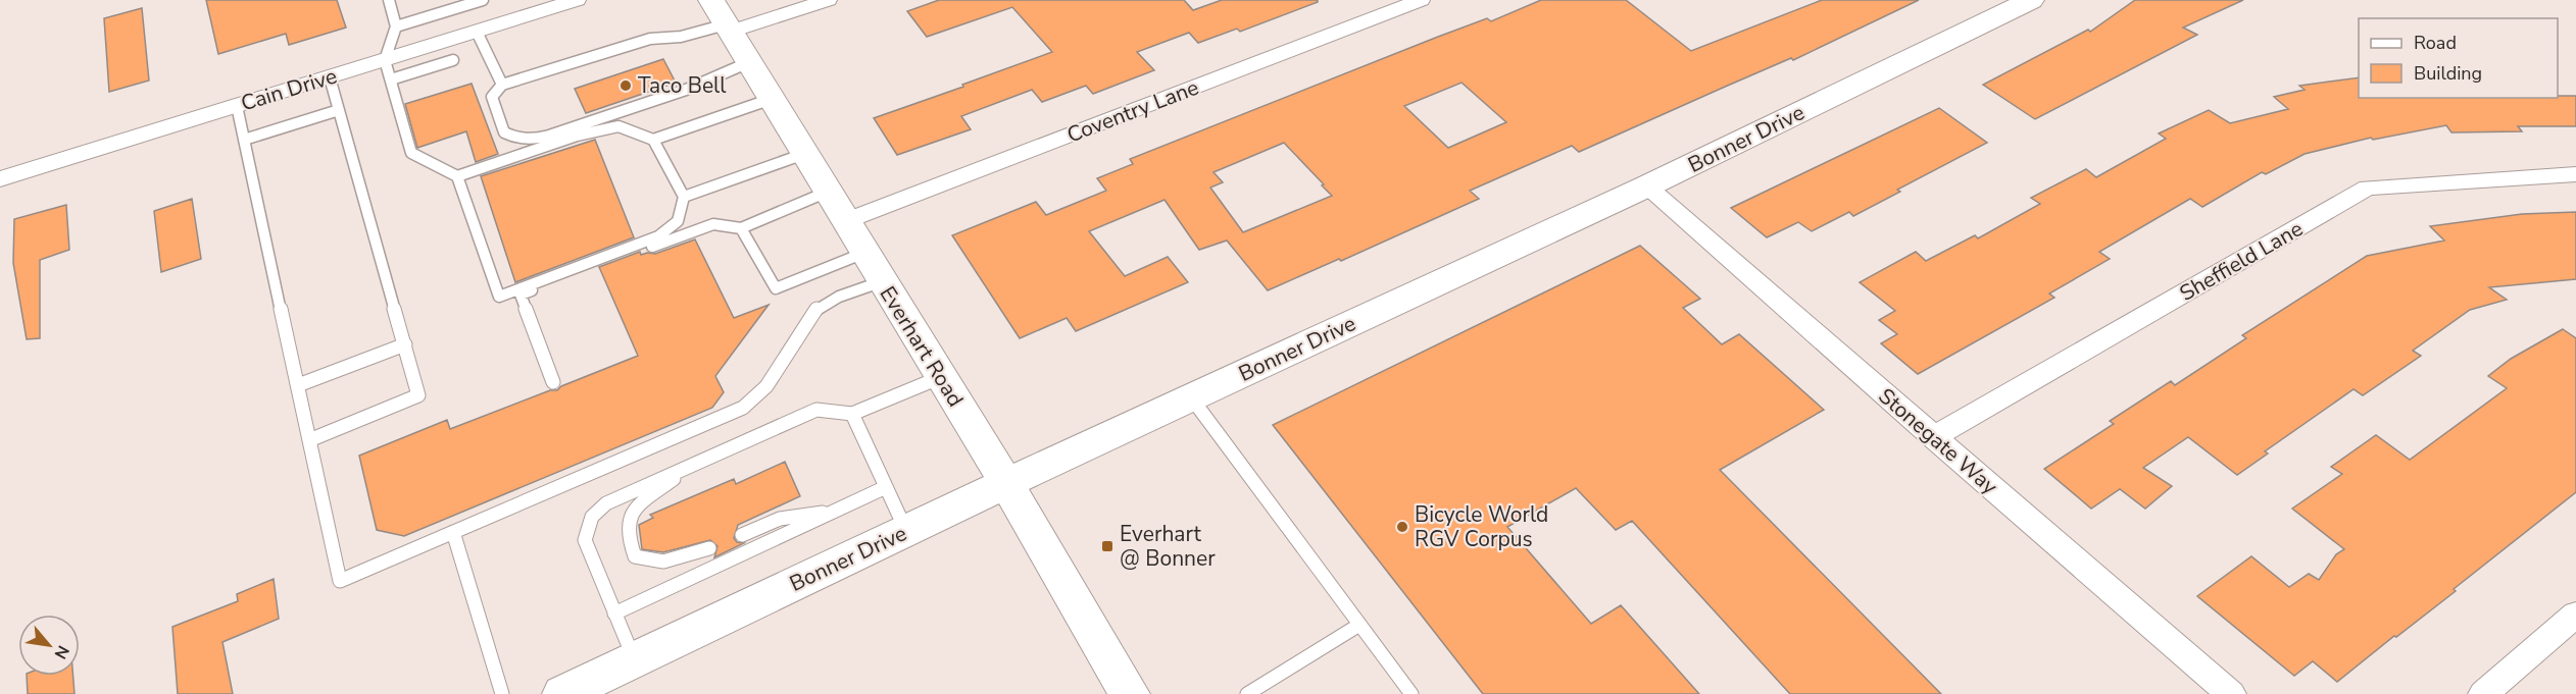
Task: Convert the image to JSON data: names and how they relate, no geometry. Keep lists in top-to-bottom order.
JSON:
{
  "streets": {
    "street": [
      "Cain Drive",
      "Coventry Lane",
      "Bonner Drive",
      "Sheffield Lane",
      "Everhart Road",
      "Stonegate Way"
    ]
  },
  "crossings": [
    ["Coventry Lane", "Everhart Road"],
    ["Bonner Drive", "Everhart Road"],
    ["Bonner Drive", "Stonegate Way"],
    ["Sheffield Lane", "Stonegate Way"]
  ],
  "places": {
    "other": ["Taco Bell", "Bicycle World RGV Corpus"],
    "transit": ["Everhart @ Bonner"]
  },
  "legend": ["Road", "Building"],
  "north": "bottom right"
}
